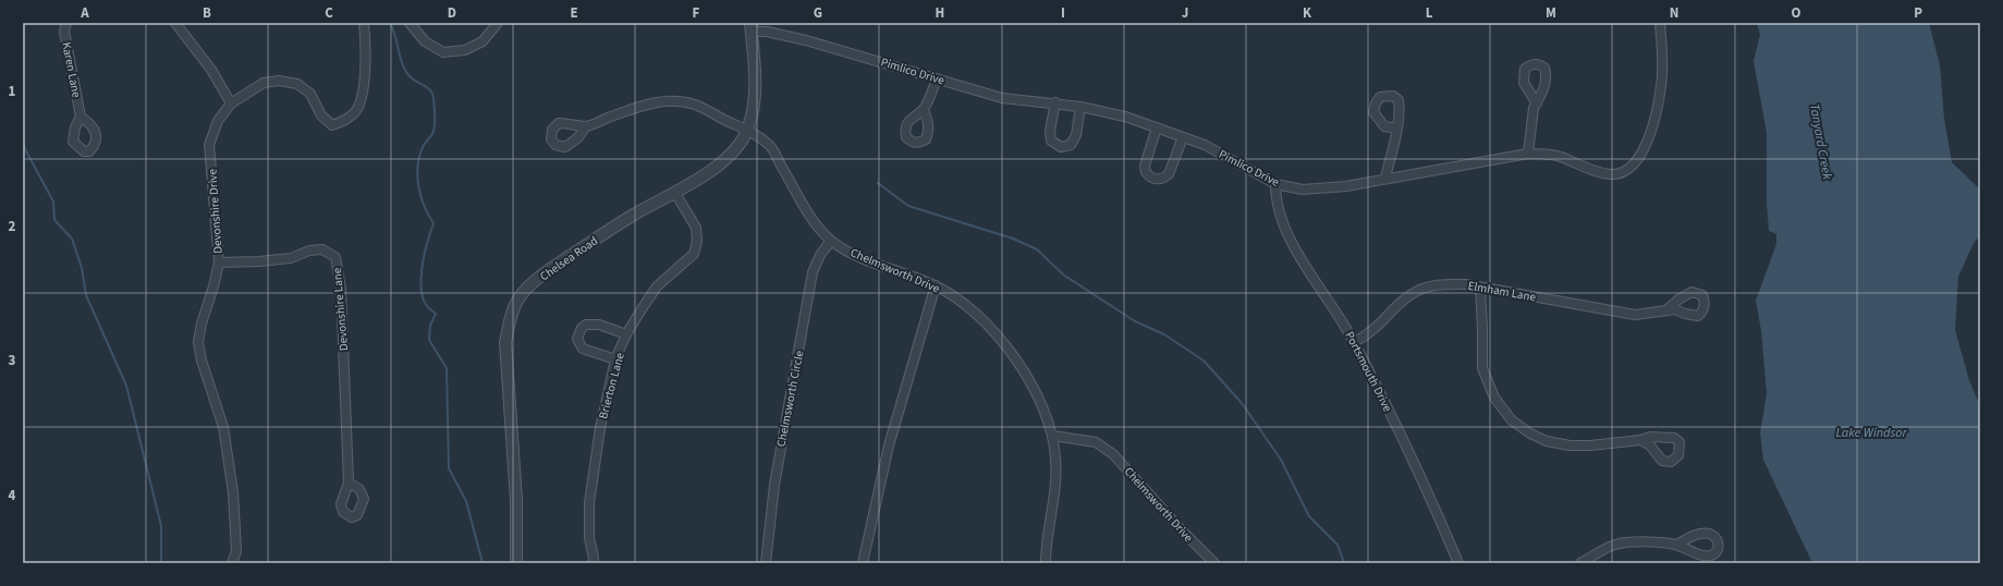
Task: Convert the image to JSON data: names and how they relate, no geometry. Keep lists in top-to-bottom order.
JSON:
{
  "streets": {
    "street": [
      "Karen Lane",
      "Pimlico Drive",
      "Devonshire Drive",
      "Chelsea Road",
      "Chelmsworth Drive",
      "Elmham Lane",
      "Devonshire Lane",
      "Portsmouth Drive",
      "Brierton Lane",
      "Chelmsworth Circle"
    ]
  },
  "crossings": [
    ["Pimlico Drive", "Chelsea Road"],
    ["Pimlico Drive", "Portsmouth Drive"],
    ["Devonshire Drive", "Devonshire Lane"],
    ["Chelsea Road", "Chelmsworth Drive"],
    ["Chelsea Road", "Brierton Lane"],
    ["Chelmsworth Drive", "Chelmsworth Circle"],
    ["Elmham Lane", "Portsmouth Drive"]
  ],
  "water": ["Tanyard Creek", "Lake Windsor"],
  "grid": {
    "columns": [
      "A",
      "B",
      "C",
      "D",
      "E",
      "F",
      "G",
      "H",
      "I",
      "J",
      "K",
      "L",
      "M",
      "N",
      "O",
      "P"
    ],
    "rows": [
      "1",
      "2",
      "3",
      "4"
    ]
  }
}
